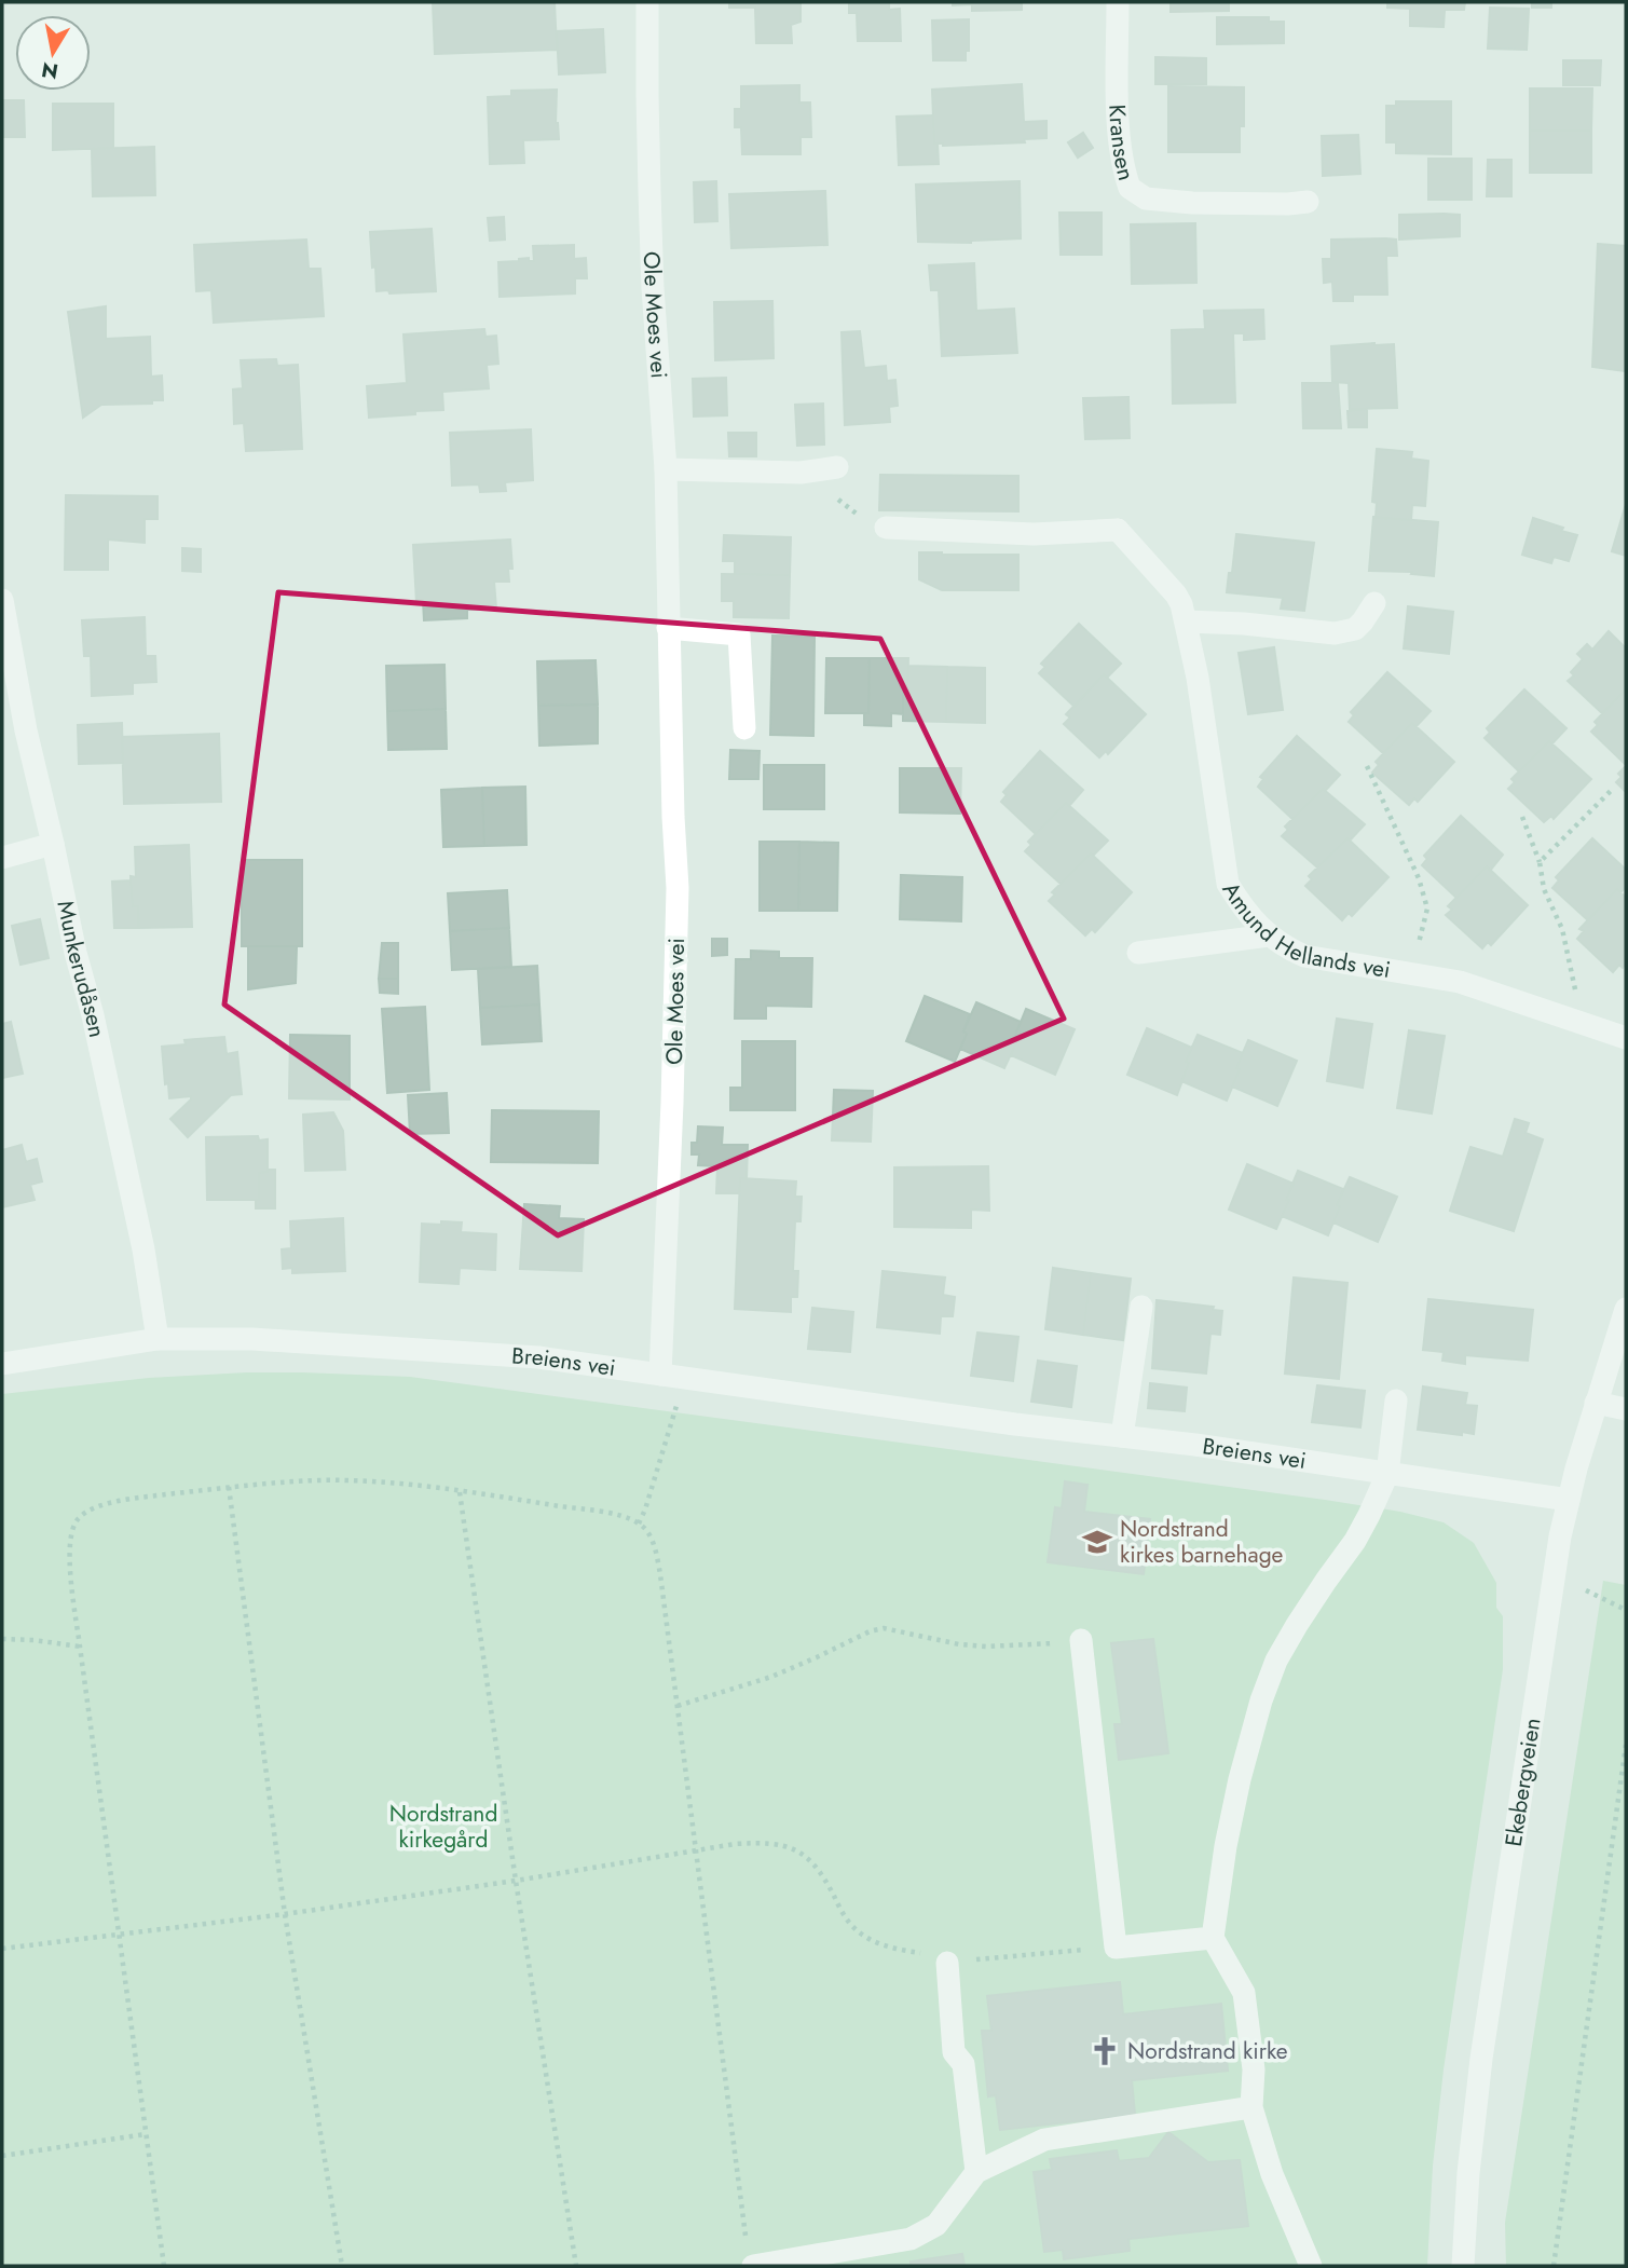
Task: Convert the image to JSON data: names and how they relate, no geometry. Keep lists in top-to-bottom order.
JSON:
{
  "streets": {
    "street": [
      "Kransen",
      "Ole Moes vei",
      "Amund Hellands vei",
      "Munkerudåsen",
      "Breiens vei",
      "Ekebergveien"
    ]
  },
  "crossings": [
    ["Ole Moes vei", "Breiens vei"],
    ["Munkerudåsen", "Breiens vei"],
    ["Breiens vei", "Ekebergveien"]
  ],
  "parks": ["Nordstrand kirkegård"],
  "places": {
    "school or university": ["Nordstrand kirkes barnehage"],
    "church": ["Nordstrand kirke"]
  },
  "north": "bottom"
}
